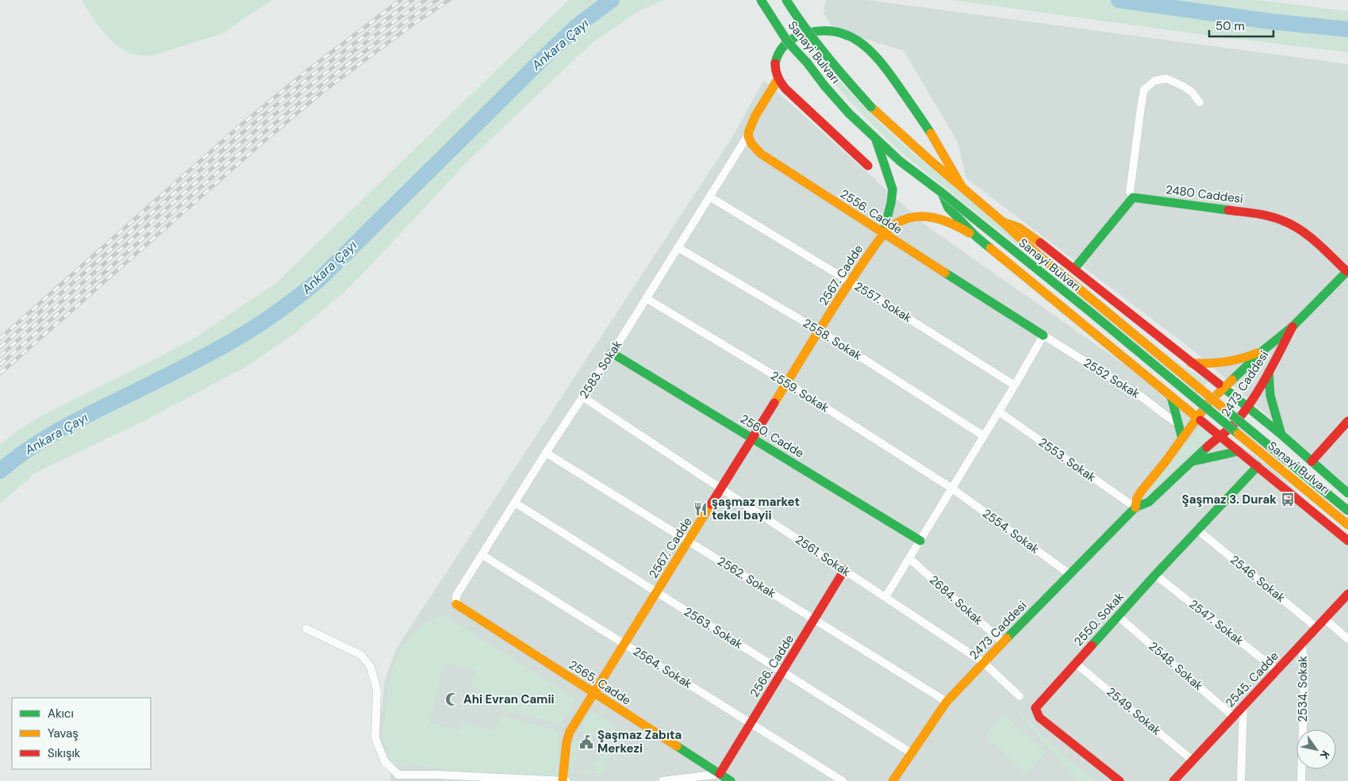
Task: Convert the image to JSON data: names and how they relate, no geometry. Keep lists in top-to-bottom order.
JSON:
{
  "streets": {
    "street": [
      "Sanayi Bulvarı",
      "2480 Caddesi",
      "2556. Cadde",
      "2567. Cadde",
      "2557. Sokak",
      "2558. Sokak",
      "2583. Sokak",
      "2552 Sokak",
      "2473 Caddesi",
      "2559. Sokak",
      "2560. Cadde",
      "2553. Sokak",
      "2554. Sokak",
      "2561. Sokak",
      "2562. Sokak",
      "2546. Sokak",
      "2684. Sokak",
      "2550. Sokak",
      "2547. Sokak",
      "2563. Sokak",
      "2566. Cadde",
      "2548. Sokak",
      "2564. Sokak",
      "2545. Cadde",
      "2565. Cadde",
      "2534. Sokak",
      "2549. Sokak"
    ]
  },
  "crossings": [
    ["2480 Caddesi", "2473 Caddesi"],
    ["2556. Cadde", "2567. Cadde"],
    ["2556. Cadde", "2583. Sokak"],
    ["2556. Cadde", "2552 Sokak"],
    ["2567. Cadde", "2557. Sokak"],
    ["2567. Cadde", "2558. Sokak"],
    ["2567. Cadde", "2559. Sokak"],
    ["2567. Cadde", "2560. Cadde"],
    ["2567. Cadde", "2561. Sokak"],
    ["2567. Cadde", "2562. Sokak"],
    ["2567. Cadde", "2563. Sokak"],
    ["2567. Cadde", "2564. Sokak"],
    ["2567. Cadde", "2565. Cadde"],
    ["2557. Sokak", "2583. Sokak"],
    ["2558. Sokak", "2583. Sokak"],
    ["2583. Sokak", "2559. Sokak"],
    ["2583. Sokak", "2560. Cadde"],
    ["2583. Sokak", "2561. Sokak"],
    ["2583. Sokak", "2562. Sokak"],
    ["2583. Sokak", "2563. Sokak"],
    ["2583. Sokak", "2564. Sokak"],
    ["2583. Sokak", "2565. Cadde"],
    ["2473 Caddesi", "2553. Sokak"],
    ["2473 Caddesi", "2554. Sokak"],
    ["2473 Caddesi", "2561. Sokak"],
    ["2473 Caddesi", "2562. Sokak"],
    ["2473 Caddesi", "2684. Sokak"],
    ["2473 Caddesi", "2563. Sokak"],
    ["2559. Sokak", "2554. Sokak"],
    ["2561. Sokak", "2566. Cadde"],
    ["2562. Sokak", "2566. Cadde"],
    ["2546. Sokak", "2550. Sokak"],
    ["2546. Sokak", "2545. Cadde"],
    ["2550. Sokak", "2547. Sokak"],
    ["2550. Sokak", "2548. Sokak"],
    ["2550. Sokak", "2549. Sokak"],
    ["2547. Sokak", "2545. Cadde"],
    ["2563. Sokak", "2566. Cadde"],
    ["2566. Cadde", "2564. Sokak"],
    ["2566. Cadde", "2565. Cadde"],
    ["2548. Sokak", "2545. Cadde"],
    ["2545. Cadde", "2534. Sokak"],
    ["2545. Cadde", "2549. Sokak"]
  ],
  "water": ["Ankara Çayı"],
  "places": {
    "bus stop": ["Şaşmaz 3. Durak"],
    "restaurant": ["şaşmaz market tekel bayii"],
    "mosque": ["Ahi Evran Camii"],
    "public building": ["Şaşmaz Zabıta Merkezi"]
  },
  "legend": ["Akıcı", "Yavaş", "Sıkışık"],
  "scale_bar": "50 m",
  "north": "bottom right"
}
